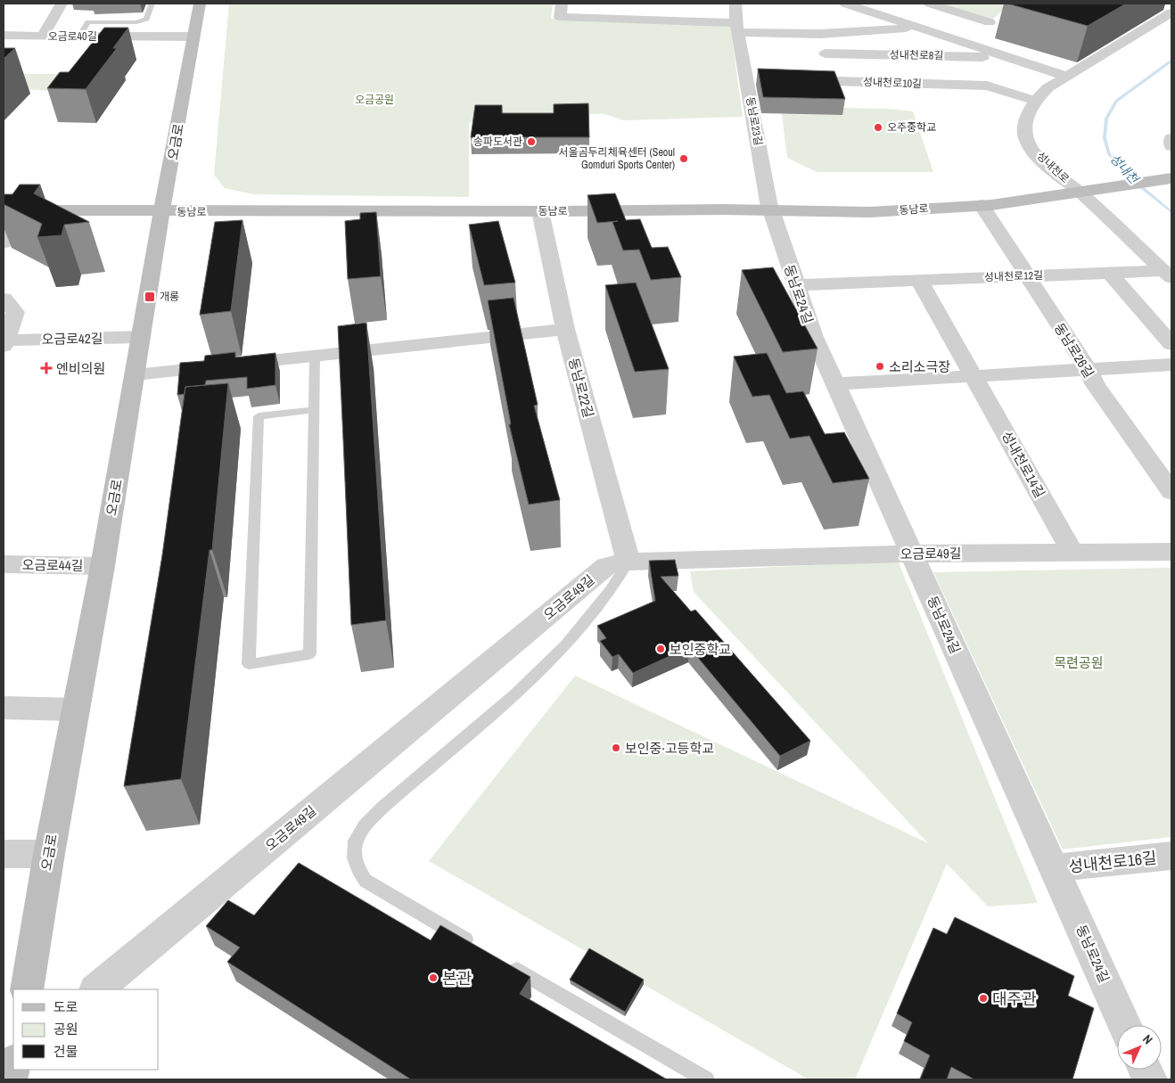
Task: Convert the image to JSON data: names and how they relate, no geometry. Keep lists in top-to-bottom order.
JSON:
{
  "streets": {
    "main road": ["오금로", "동남로"],
    "street": [
      "오금로40길",
      "성내천로8길",
      "성내천로10길",
      "동남로23길",
      "성내천로",
      "성내천로12길",
      "동남로24길",
      "오금로42길",
      "동남로26길",
      "동남로22길",
      "성내천로14길",
      "오금로49길",
      "오금로44길",
      "성내천로16길"
    ]
  },
  "crossings": [
    ["오금로40길", "오금로"],
    ["성내천로8길", "성내천로"],
    ["성내천로10길", "성내천로"],
    ["동남로23길", "동남로"],
    ["동남로23길", "동남로24길"],
    ["오금로", "동남로"],
    ["오금로", "오금로42길"],
    ["오금로", "오금로44길"],
    ["성내천로", "동남로"],
    ["성내천로", "성내천로12길"],
    ["동남로", "동남로24길"],
    ["동남로", "동남로26길"],
    ["동남로", "동남로22길"],
    ["성내천로12길", "동남로24길"],
    ["성내천로12길", "동남로26길"],
    ["동남로24길", "오금로49길"],
    ["동남로24길", "성내천로16길"],
    ["동남로22길", "오금로49길"],
    ["성내천로14길", "오금로49길"]
  ],
  "water": ["성내천"],
  "parks": ["오금공원", "목련공원"],
  "places": {
    "other": [
      "오주중학교",
      "송파도서관",
      "서울곰두리체육센터 (Seoul Gomduri Sports Center)",
      "소리소극장",
      "보인중학교",
      "보인중·고등학교",
      "본관",
      "대주관"
    ],
    "transit": ["개롱"],
    "health": ["엔비의원"]
  },
  "legend": ["도로", "공원", "건물"],
  "north": "top right"
}
